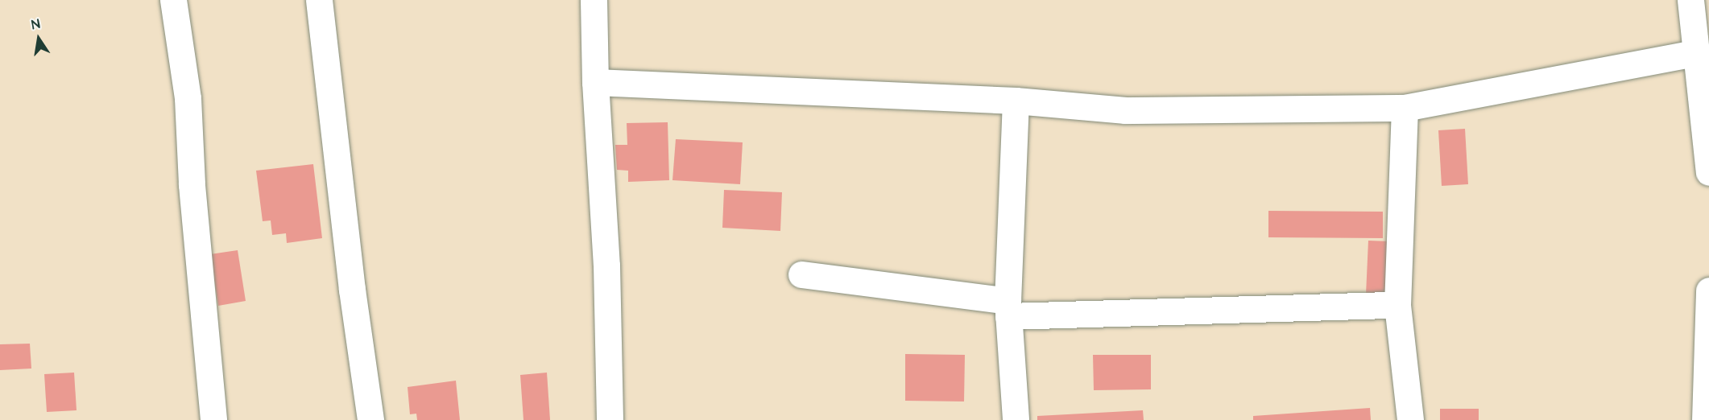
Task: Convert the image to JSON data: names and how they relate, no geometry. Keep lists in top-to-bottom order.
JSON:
{
  "north": "top"
}
